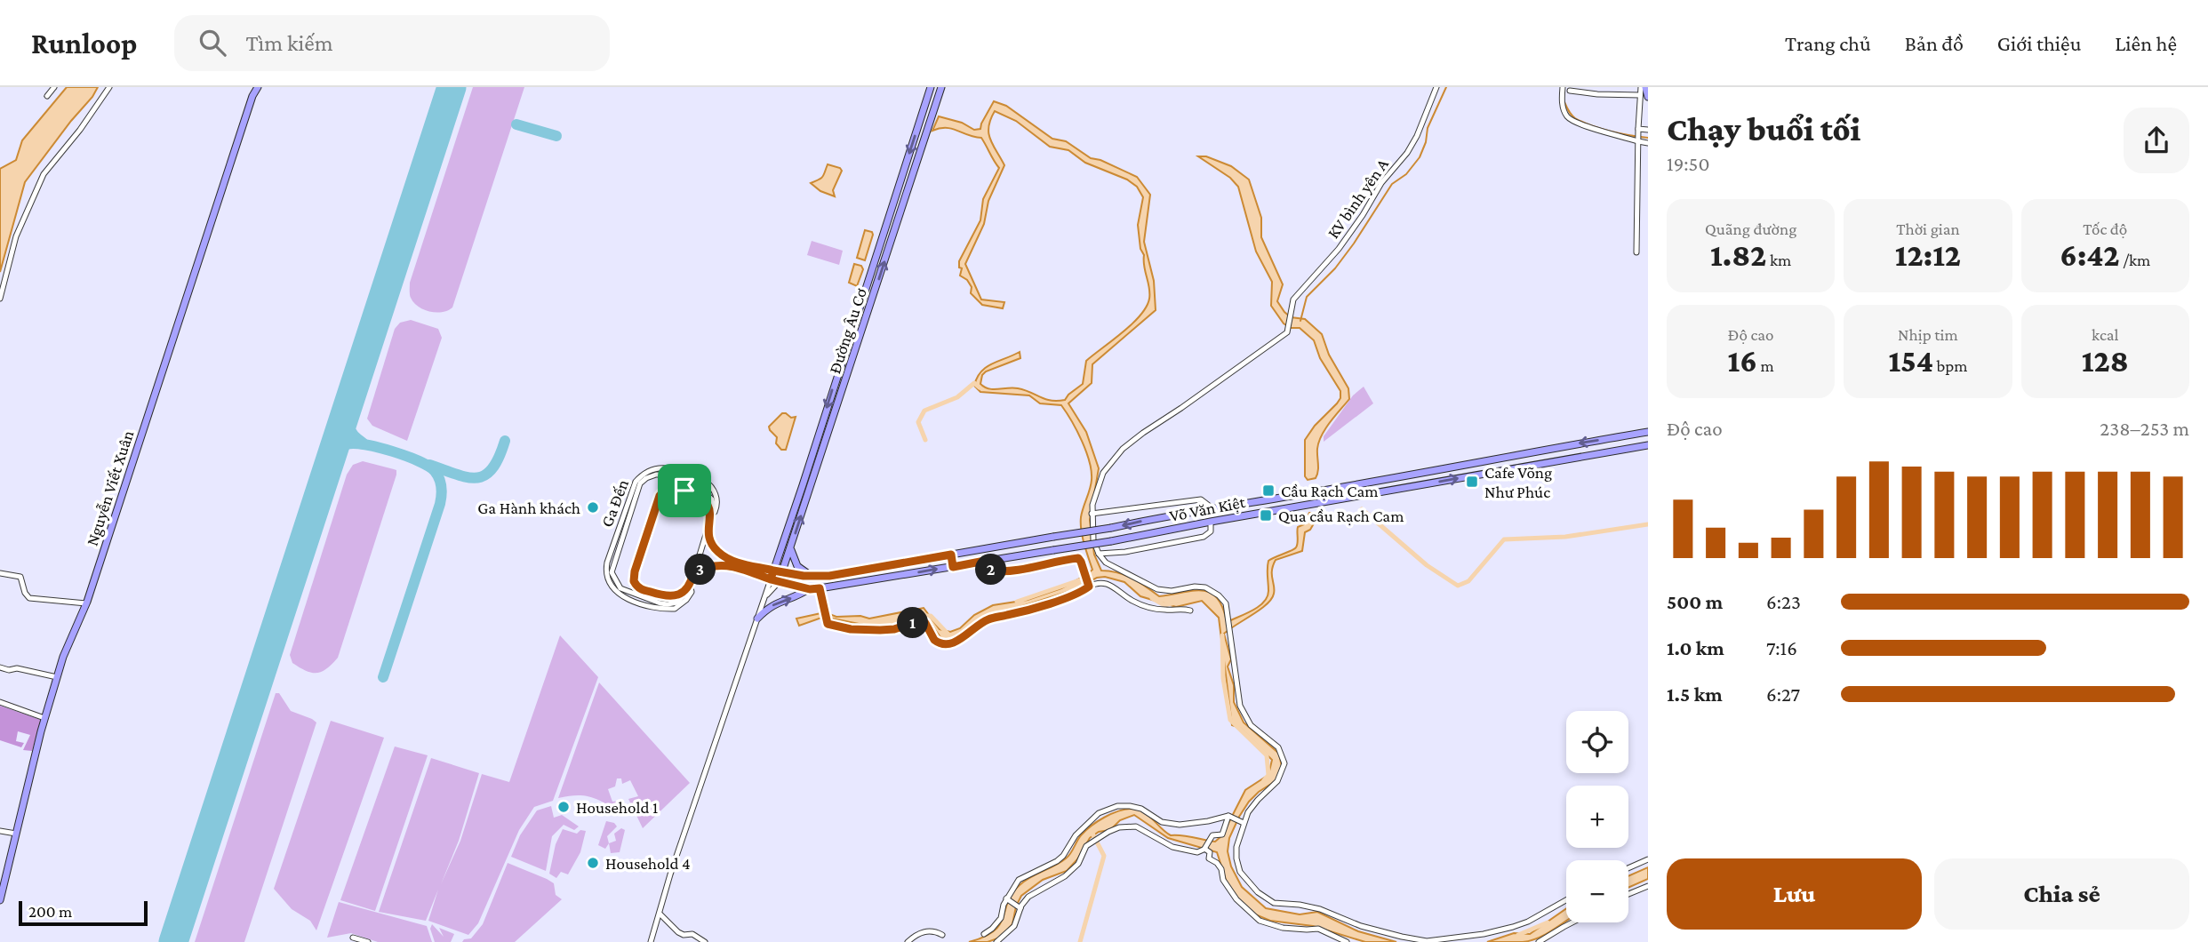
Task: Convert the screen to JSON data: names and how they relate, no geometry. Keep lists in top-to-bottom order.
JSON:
{
  "streets": {
    "street": [
      "KV bình yên A",
      "Đường Âu Cơ",
      "Nguyễn Viết Xuân",
      "Võ Văn Kiệt"
    ]
  },
  "crossings": [
    ["Đường Âu Cơ", "Võ Văn Kiệt"]
  ],
  "places": {
    "transit": ["Cafe Võng Như Phúc", "Cầu Rạch Cam", "Qua cầu Rạch Cam"],
    "other": ["Ga Hành khách", "Household 1", "Household 4"]
  },
  "scale_bar": "200 m",
  "page": {
    "header": "Runloop",
    "search": "Tìm kiếm",
    "nav": [
      "Trang chủ",
      "Bản đồ",
      "Giới thiệu",
      "Liên hệ"
    ],
    "heading": ["Chạy buổi tối", "19:50"],
    "stats": [
      ["Quãng đường", "1.82 km"],
      ["Thời gian", "12:12"],
      ["Tốc độ", "6:42 /km"],
      ["Độ cao", "16 m"],
      ["Nhịp tim", "154 bpm"],
      ["kcal", "128"]
    ],
    "chart": ["Độ cao", "238–253 m"],
    "pins": ["2", "3", "1"],
    "list": [
      {
        "name": "500 m",
        "note": "6:23"
      },
      {
        "name": "1.0 km",
        "note": "7:16"
      },
      {
        "name": "1.5 km",
        "note": "6:27"
      }
    ],
    "map_buttons": ["+", "−"],
    "buttons": ["Lưu", "Chia sẻ"],
    "scale": "200 m"
  }
}
